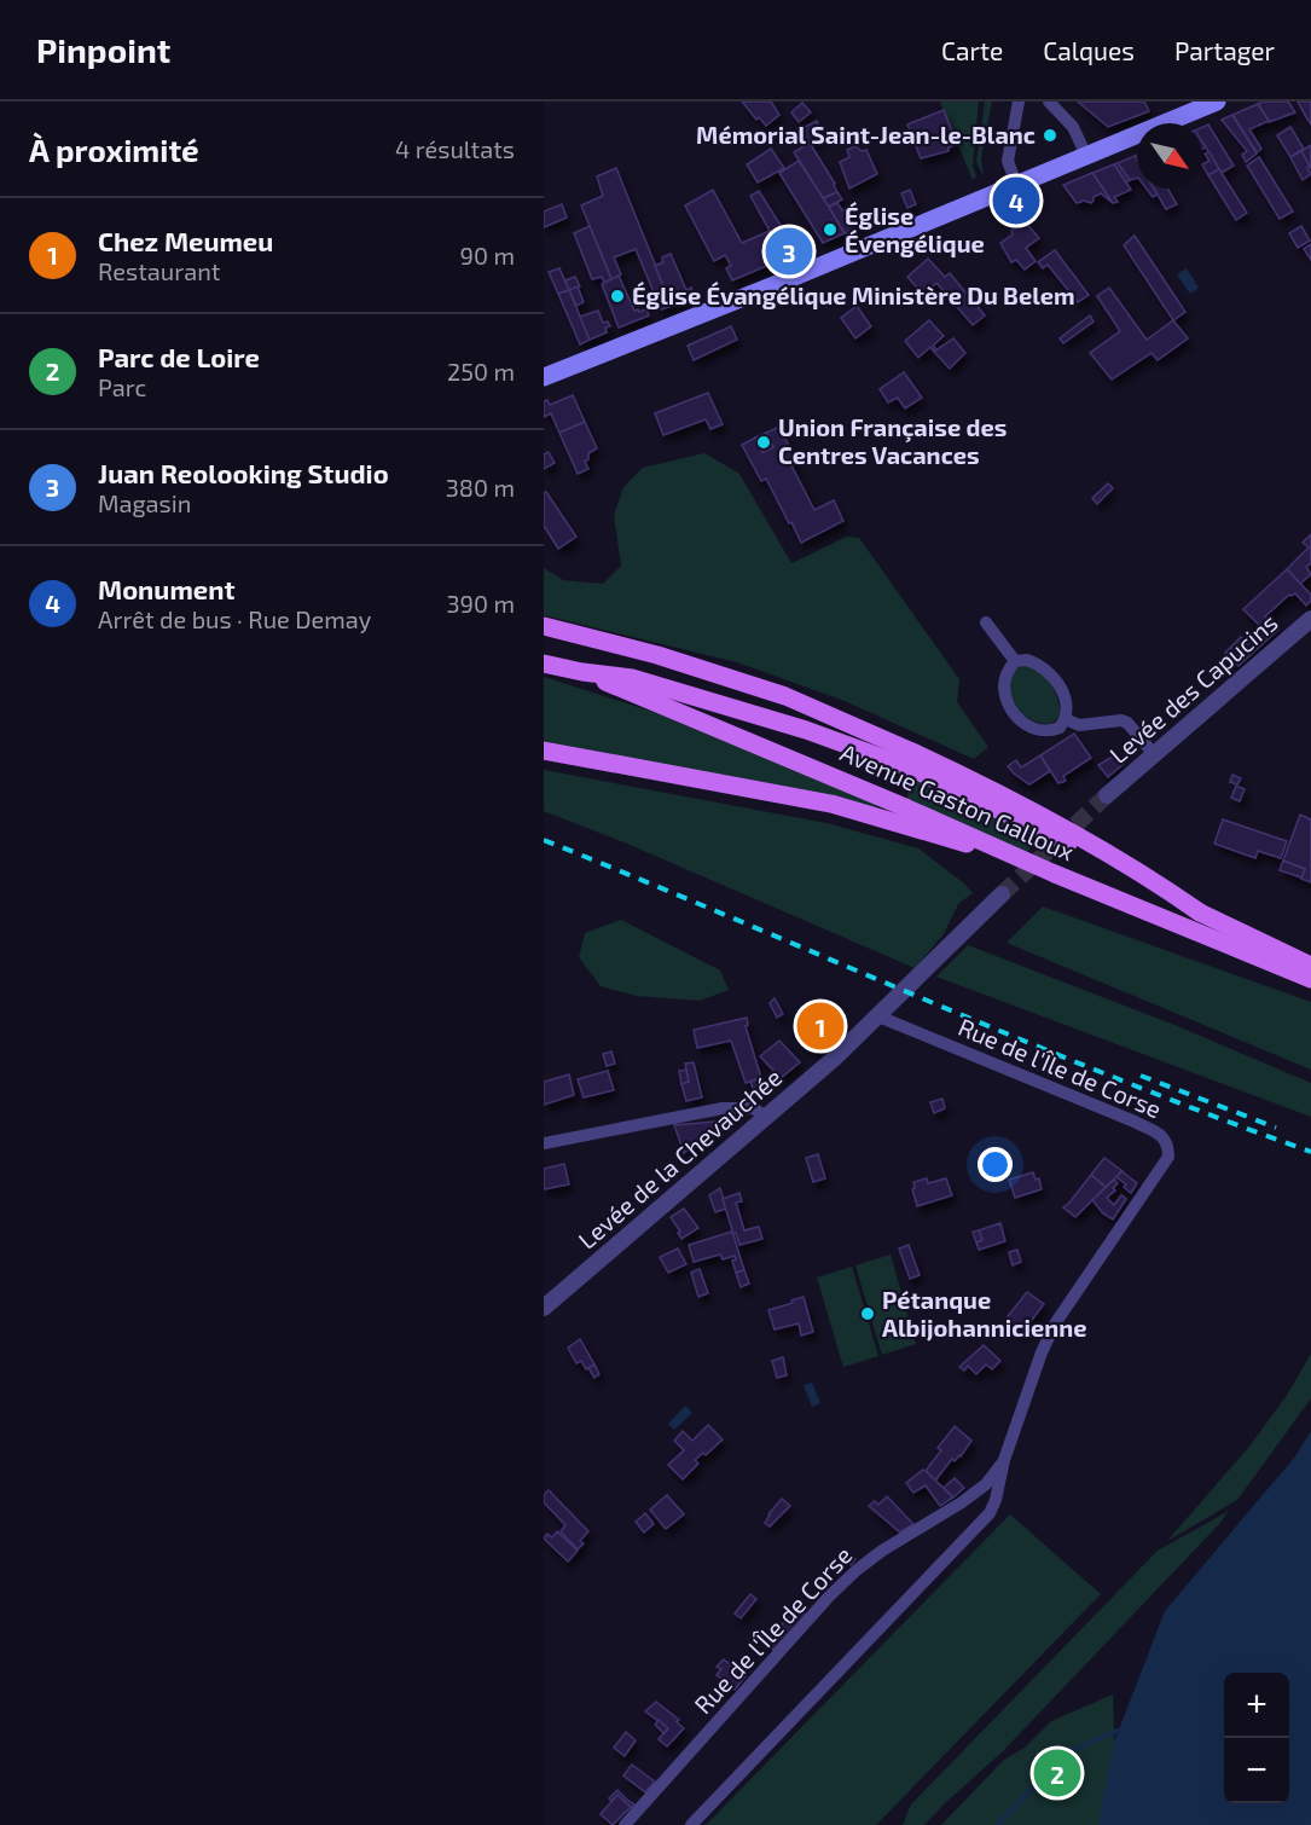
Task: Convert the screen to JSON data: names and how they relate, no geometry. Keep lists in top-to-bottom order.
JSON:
{
  "streets": {
    "main road": ["Avenue Gaston Galloux"],
    "street": ["Levée des Capucins", "Rue de l'Île de Corse", "Levée de la Chevauchée"]
  },
  "crossings": [
    ["Rue de l'Île de Corse", "Levée de la Chevauchée"]
  ],
  "places": [
    "Mémorial Saint-Jean-le-Blanc",
    "Église Évengélique",
    "Église Évangélique Ministère Du Belem",
    "Union Française des Centres Vacances",
    "Pétanque Albijohannicienne"
  ],
  "north": "bottom right",
  "page": {
    "header": "Pinpoint",
    "nav": ["Carte", "Calques", "Partager"],
    "heading": ["À proximité", "4 résultats"],
    "pins": [
      "4",
      "3",
      "1",
      "2"
    ],
    "list": [
      {
        "mark": "1",
        "name": "Chez Meumeu",
        "note": "Restaurant",
        "value": "90 m"
      },
      {
        "mark": "2",
        "name": "Parc de Loire",
        "note": "Parc",
        "value": "250 m"
      },
      {
        "mark": "3",
        "name": "Juan Reolooking Studio",
        "note": "Magasin",
        "value": "380 m"
      },
      {
        "mark": "4",
        "name": "Monument",
        "note": "Arrêt de bus · Rue Demay",
        "value": "390 m"
      }
    ],
    "map_buttons": ["+", "−"]
  }
}
